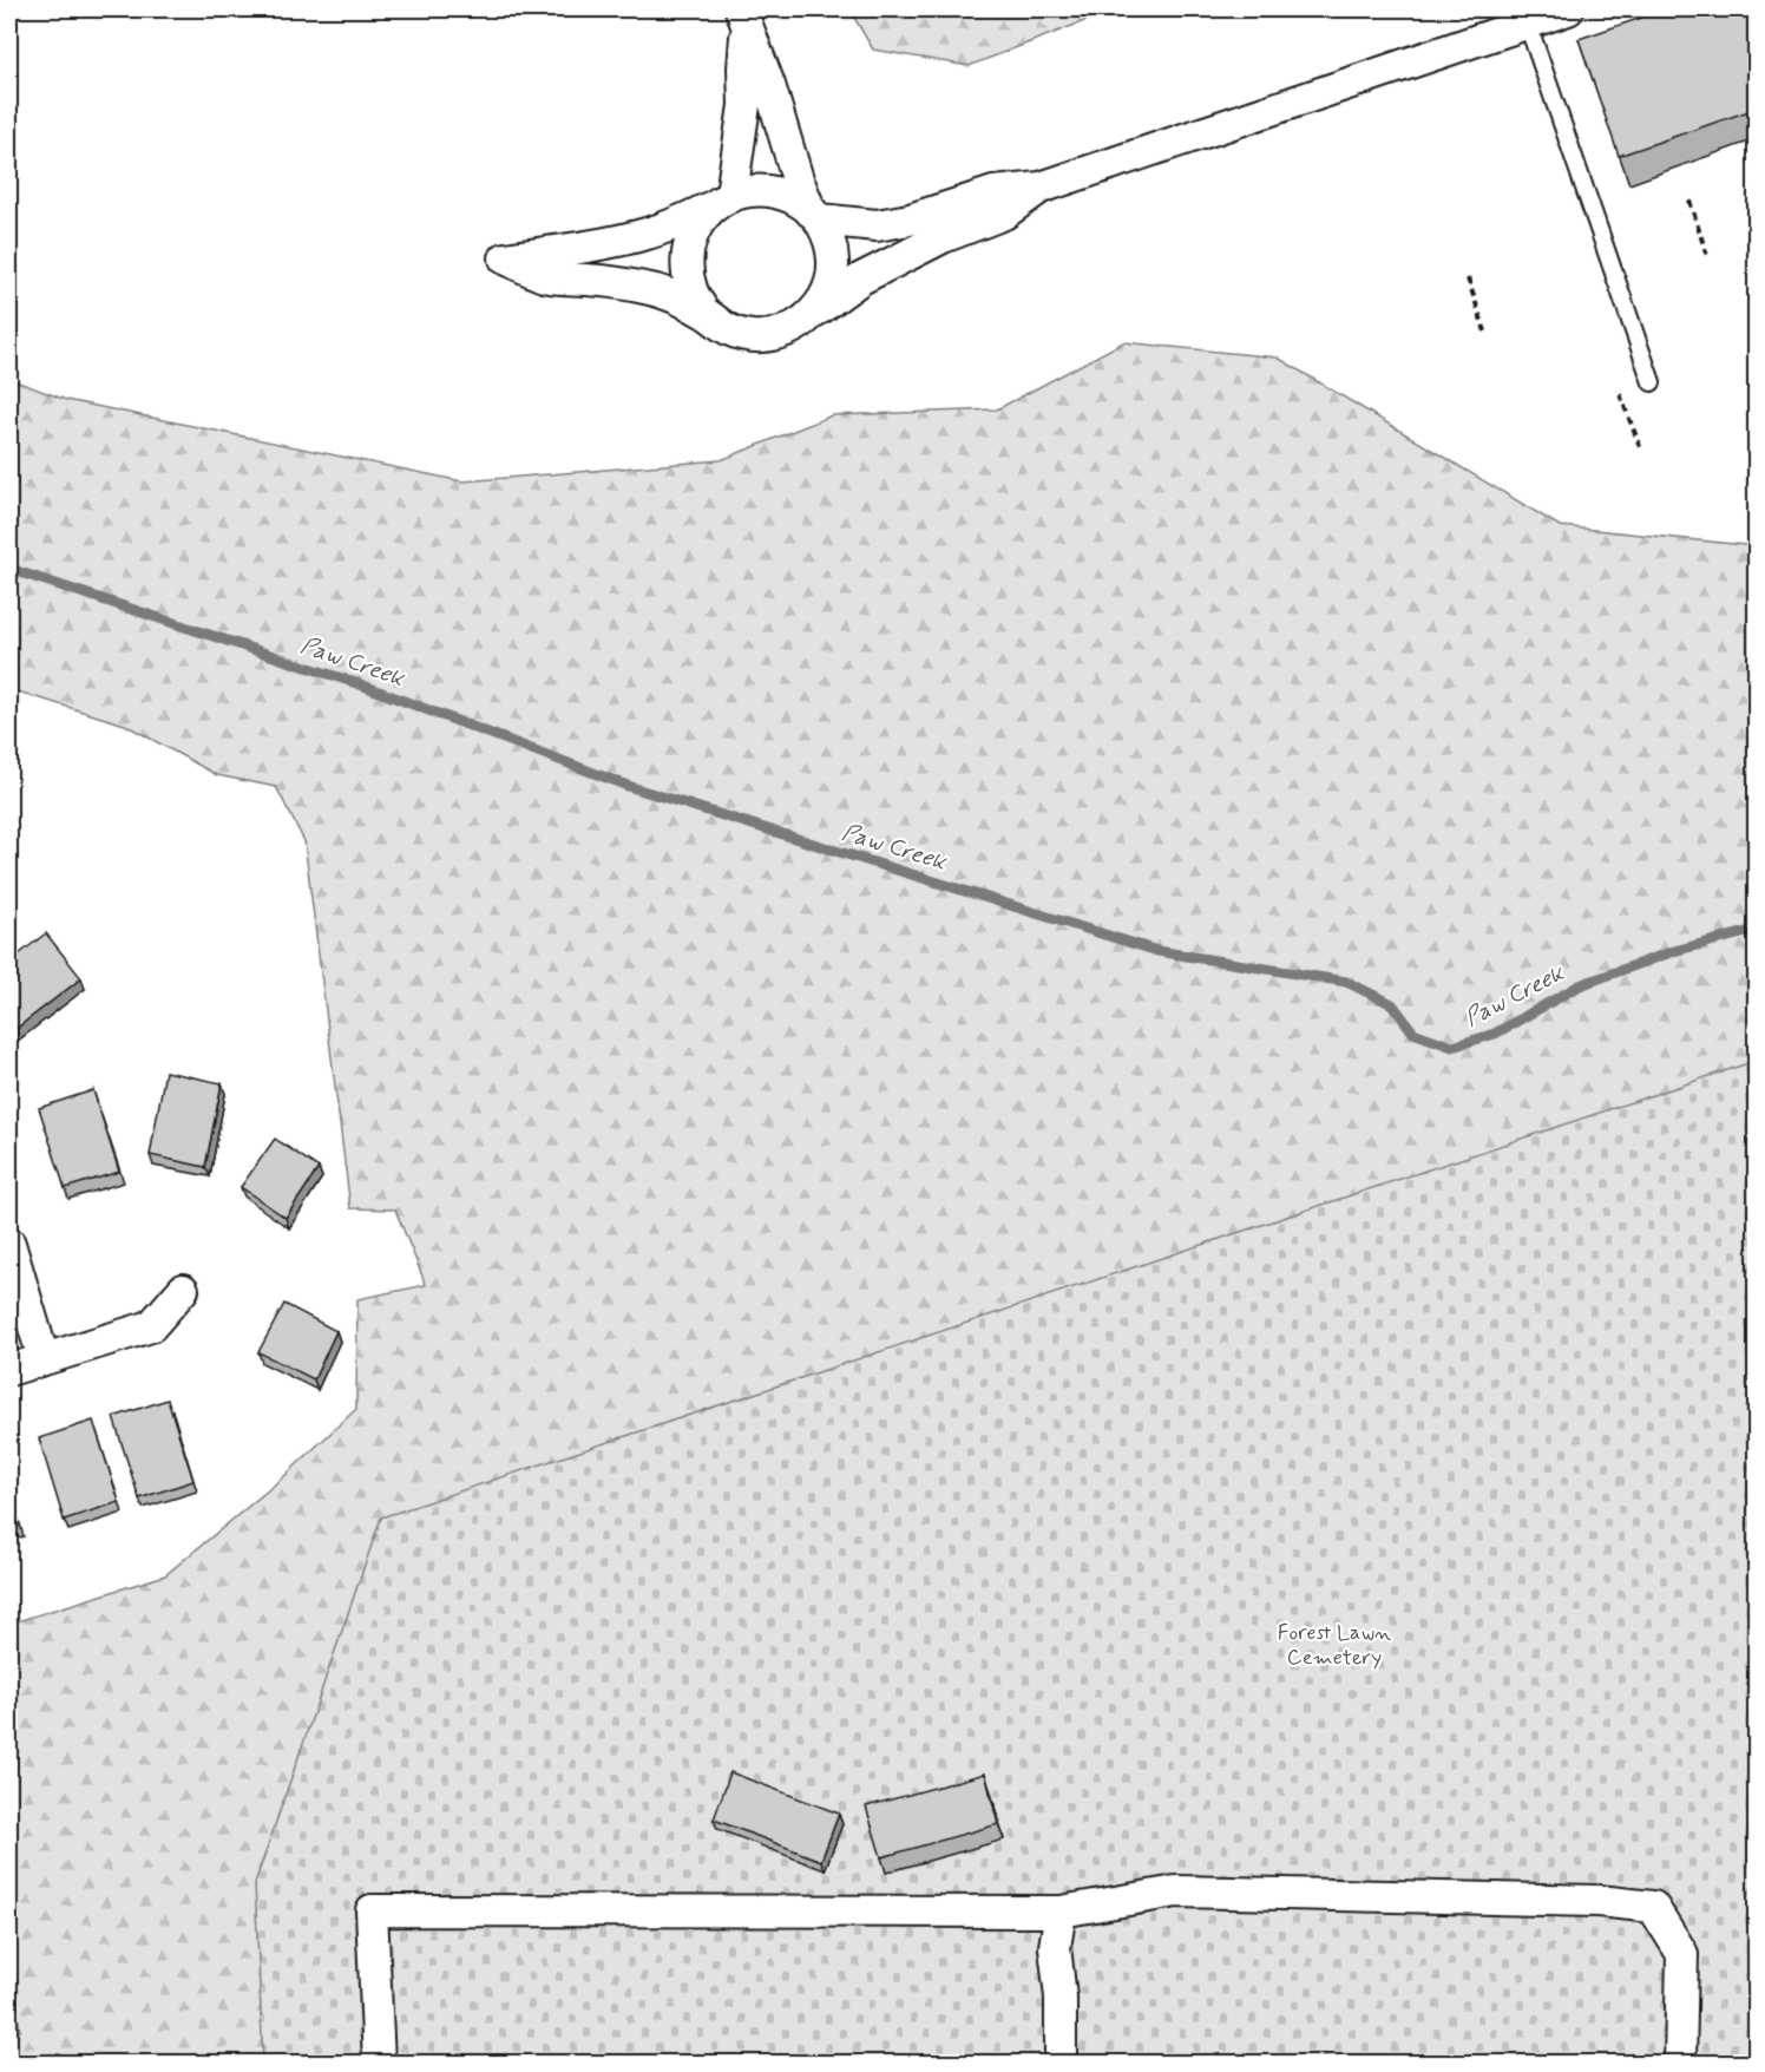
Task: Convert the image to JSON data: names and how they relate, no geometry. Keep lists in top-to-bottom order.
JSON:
{
  "water": ["Paw Creek"],
  "parks": ["Forest Lawn Cemetery"]
}
